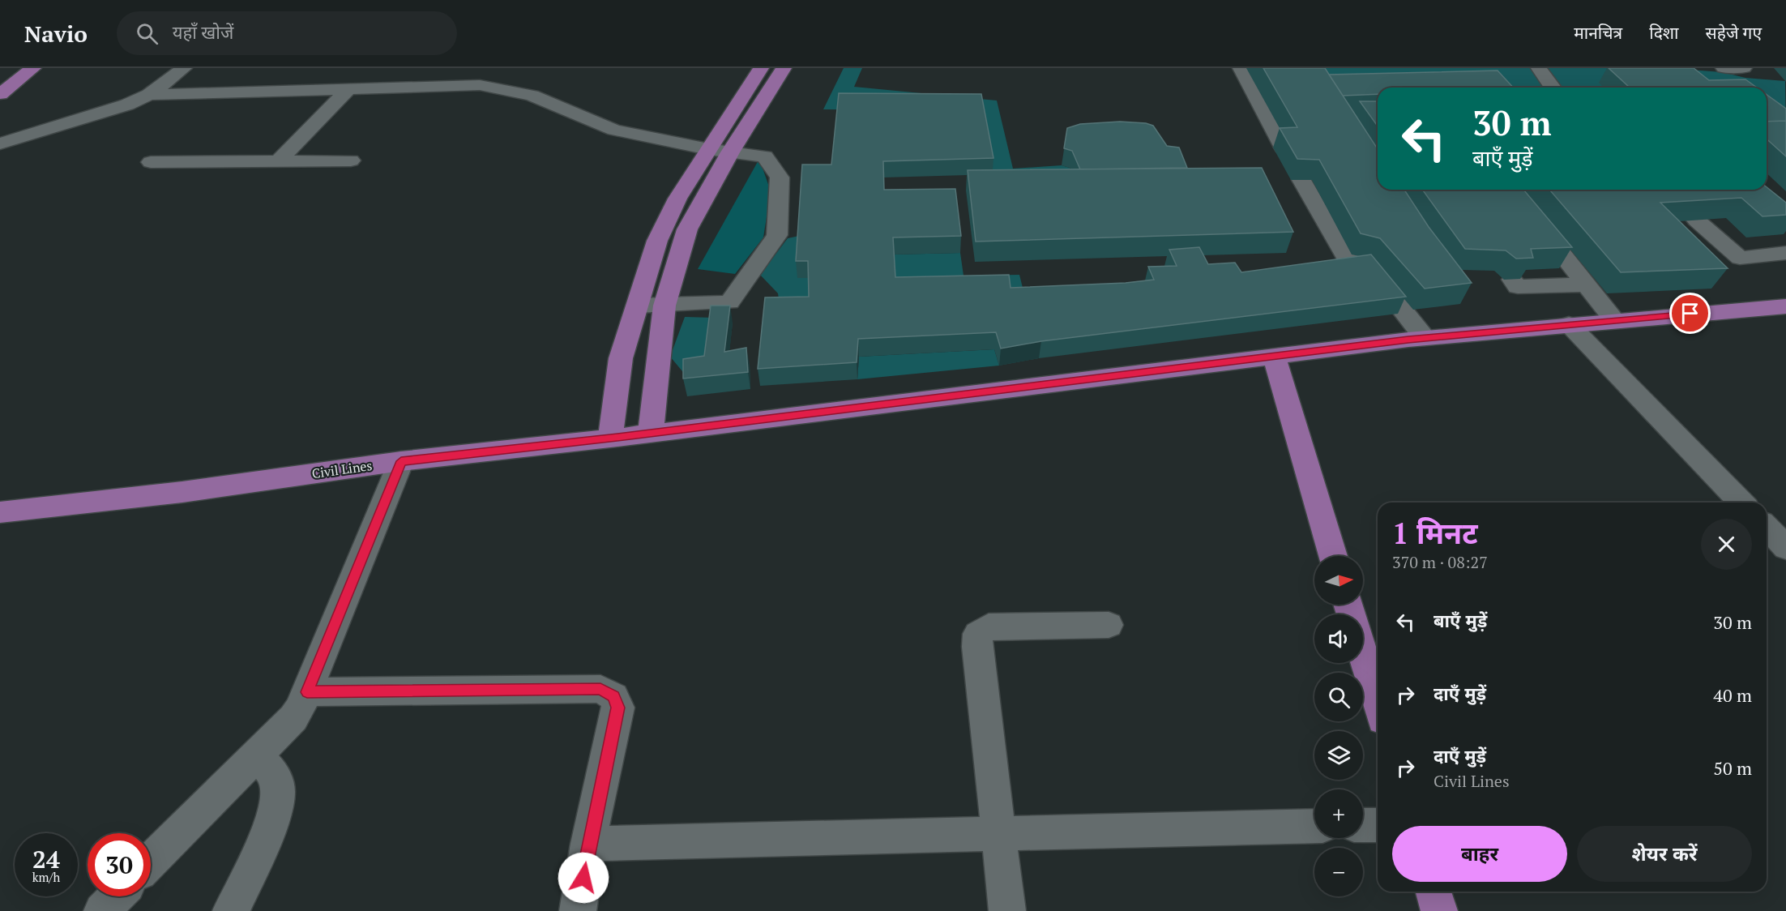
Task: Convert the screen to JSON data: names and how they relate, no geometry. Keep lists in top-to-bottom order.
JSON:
{
  "streets": {
    "main road": ["Civil Lines"]
  },
  "north": "right",
  "page": {
    "header": "Navio",
    "search": "यहाँ खोजें",
    "nav": ["मानचित्र", "दिशा", "सहेजे गए"],
    "turn": ["30 m", "बाएँ मुड़ें"],
    "heading": ["1 मिनट", "370 m · 08:27"],
    "map_buttons": ["+", "−"],
    "list": [
      {
        "name": "बाएँ मुड़ें",
        "value": "30 m"
      },
      {
        "name": "दाएँ मुड़ें",
        "value": "40 m"
      },
      {
        "name": "दाएँ मुड़ें",
        "note": "Civil Lines",
        "value": "50 m"
      }
    ],
    "buttons": ["बाहर", "शेयर करें"],
    "speed": "24 km/h",
    "limit": "30"
  }
}
